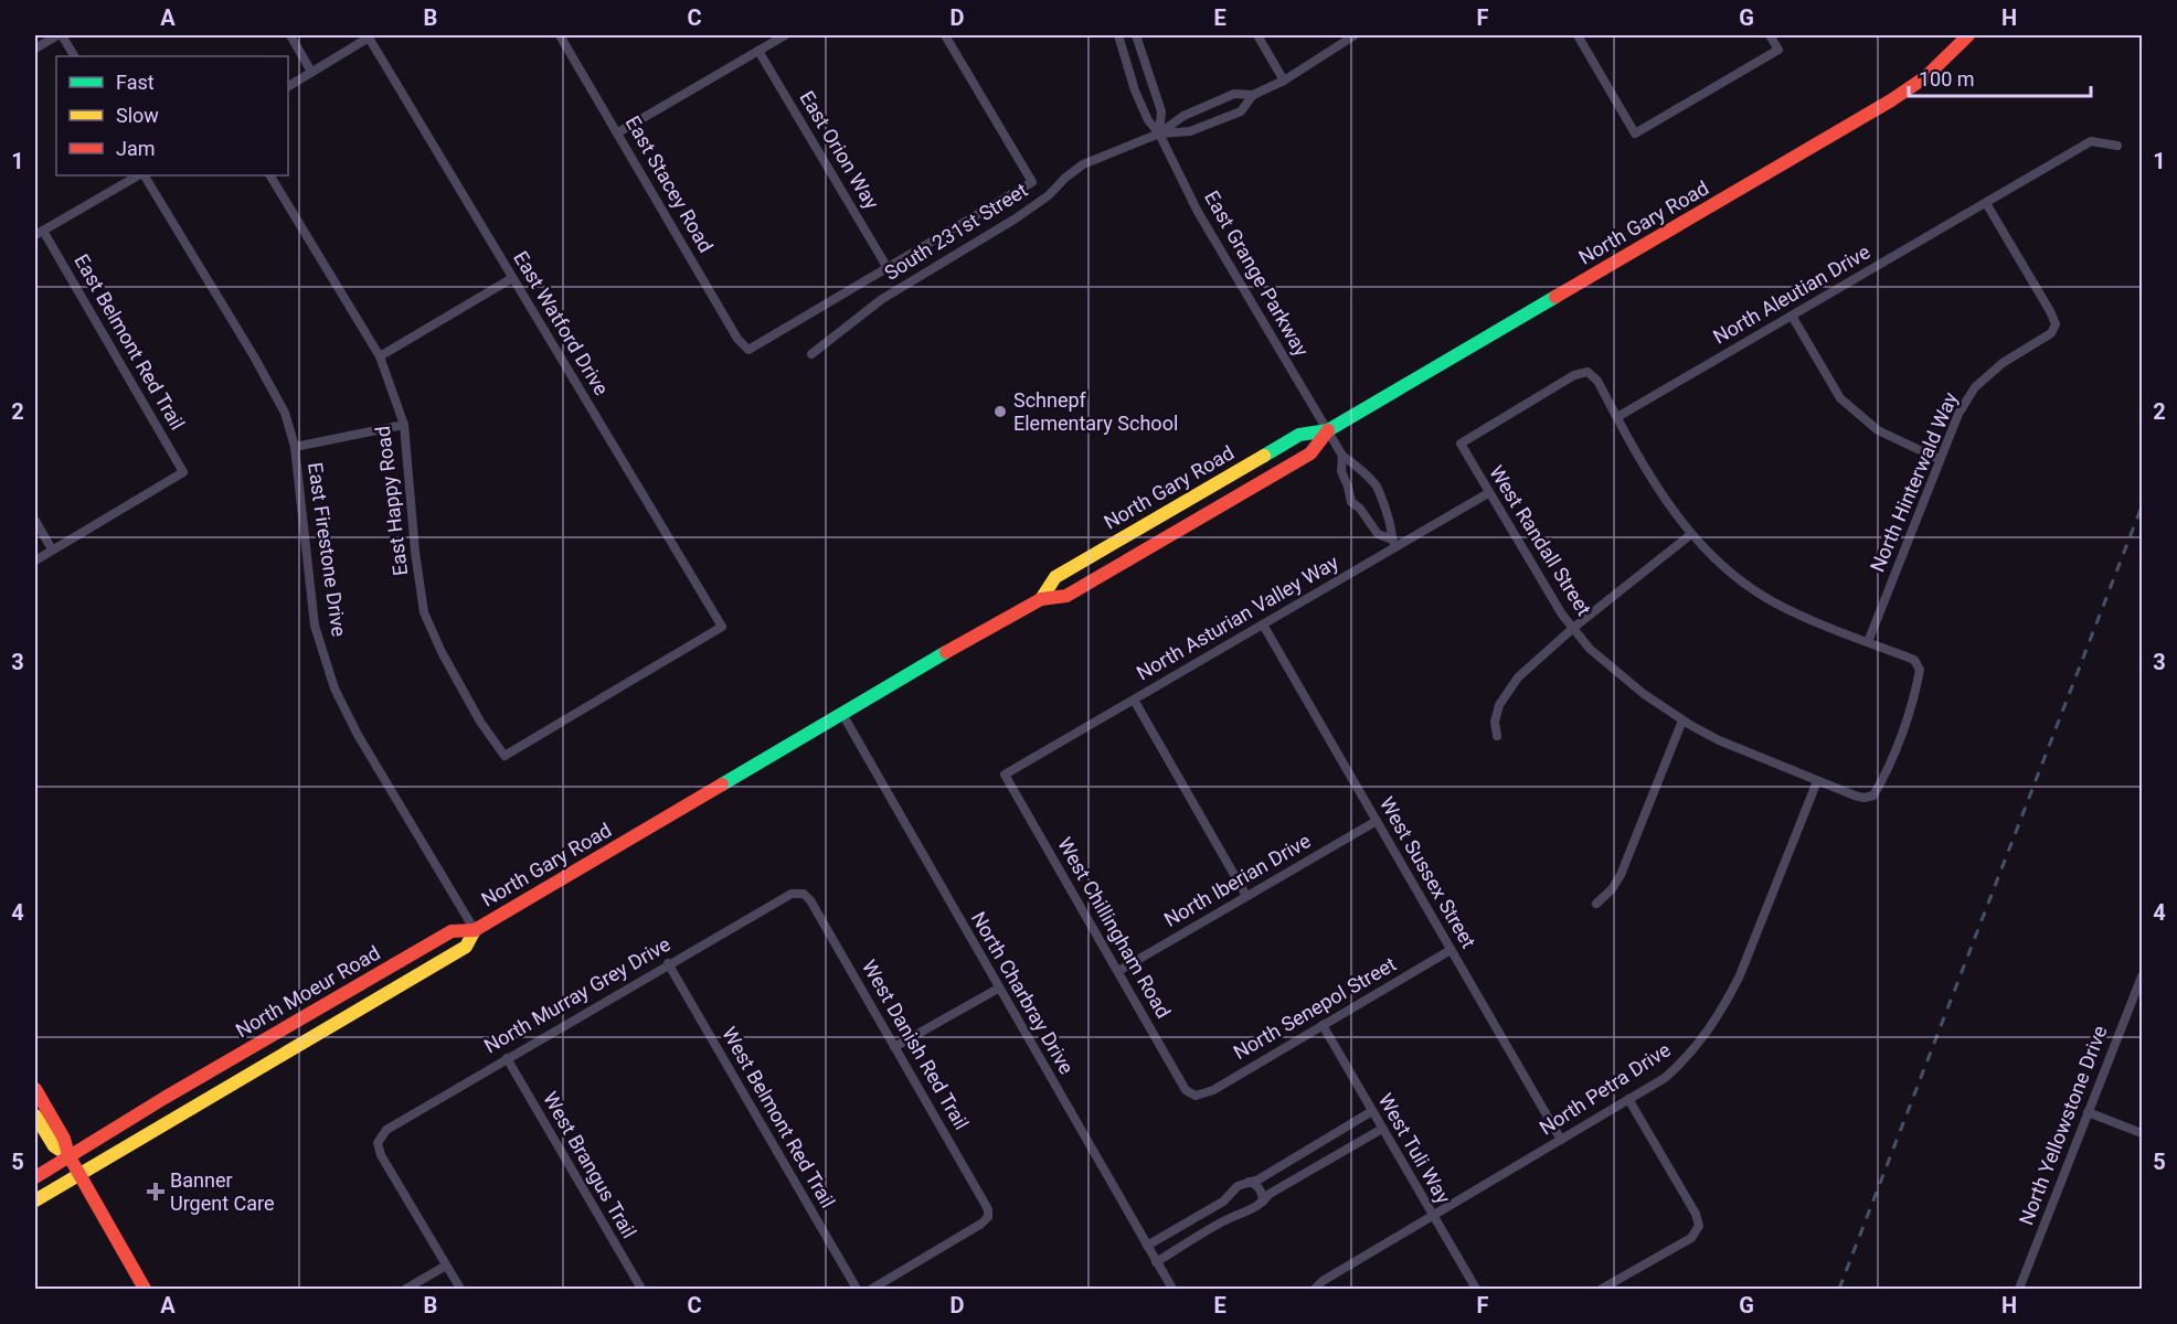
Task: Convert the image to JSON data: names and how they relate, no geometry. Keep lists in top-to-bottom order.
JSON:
{
  "streets": {
    "main road": ["North Gary Road", "North Moeur Road"],
    "street": [
      "East Orion Way",
      "East Stacey Road",
      "South 231st Street",
      "East Grange Parkway",
      "North Aleutian Drive",
      "East Watford Drive",
      "East Belmont Red Trail",
      "North Hinterwald Way",
      "East Happy Road",
      "West Randall Street",
      "East Firestone Drive",
      "North Asturian Valley Way",
      "West Sussex Street",
      "North Iberian Drive",
      "West Chillingham Road",
      "North Charbray Drive",
      "North Murray Grey Drive",
      "North Senepol Street",
      "West Danish Red Trail",
      "North Petra Drive",
      "West Belmont Red Trail",
      "North Yellowstone Drive",
      "West Tuli Way",
      "West Brangus Trail"
    ]
  },
  "crossings": [
    ["East Orion Way", "South 231st Street"],
    ["East Stacey Road", "South 231st Street"],
    ["North Gary Road", "East Grange Parkway"],
    ["North Gary Road", "East Firestone Drive"],
    ["North Gary Road", "North Moeur Road"],
    ["North Gary Road", "North Charbray Drive"],
    ["South 231st Street", "East Grange Parkway"],
    ["North Aleutian Drive", "North Hinterwald Way"],
    ["North Aleutian Drive", "West Randall Street"],
    ["East Watford Drive", "East Happy Road"],
    ["North Hinterwald Way", "West Randall Street"],
    ["West Randall Street", "North Asturian Valley Way"],
    ["West Randall Street", "North Petra Drive"],
    ["East Firestone Drive", "North Moeur Road"],
    ["North Asturian Valley Way", "West Sussex Street"],
    ["North Asturian Valley Way", "West Chillingham Road"],
    ["West Sussex Street", "North Iberian Drive"],
    ["West Sussex Street", "North Senepol Street"],
    ["West Sussex Street", "North Petra Drive"],
    ["North Iberian Drive", "West Chillingham Road"],
    ["West Chillingham Road", "North Senepol Street"],
    ["North Murray Grey Drive", "West Danish Red Trail"],
    ["North Murray Grey Drive", "West Belmont Red Trail"],
    ["North Murray Grey Drive", "West Brangus Trail"],
    ["North Senepol Street", "West Tuli Way"],
    ["North Petra Drive", "West Tuli Way"]
  ],
  "places": {
    "other": ["Schnepf Elementary School"],
    "health": ["Banner Urgent Care"]
  },
  "legend": ["Fast", "Slow", "Jam"],
  "scale_bar": "100 m",
  "grid": {
    "columns": [
      "A",
      "B",
      "C",
      "D",
      "E",
      "F",
      "G",
      "H"
    ],
    "rows": [
      "1",
      "2",
      "3",
      "4",
      "5"
    ]
  }
}
